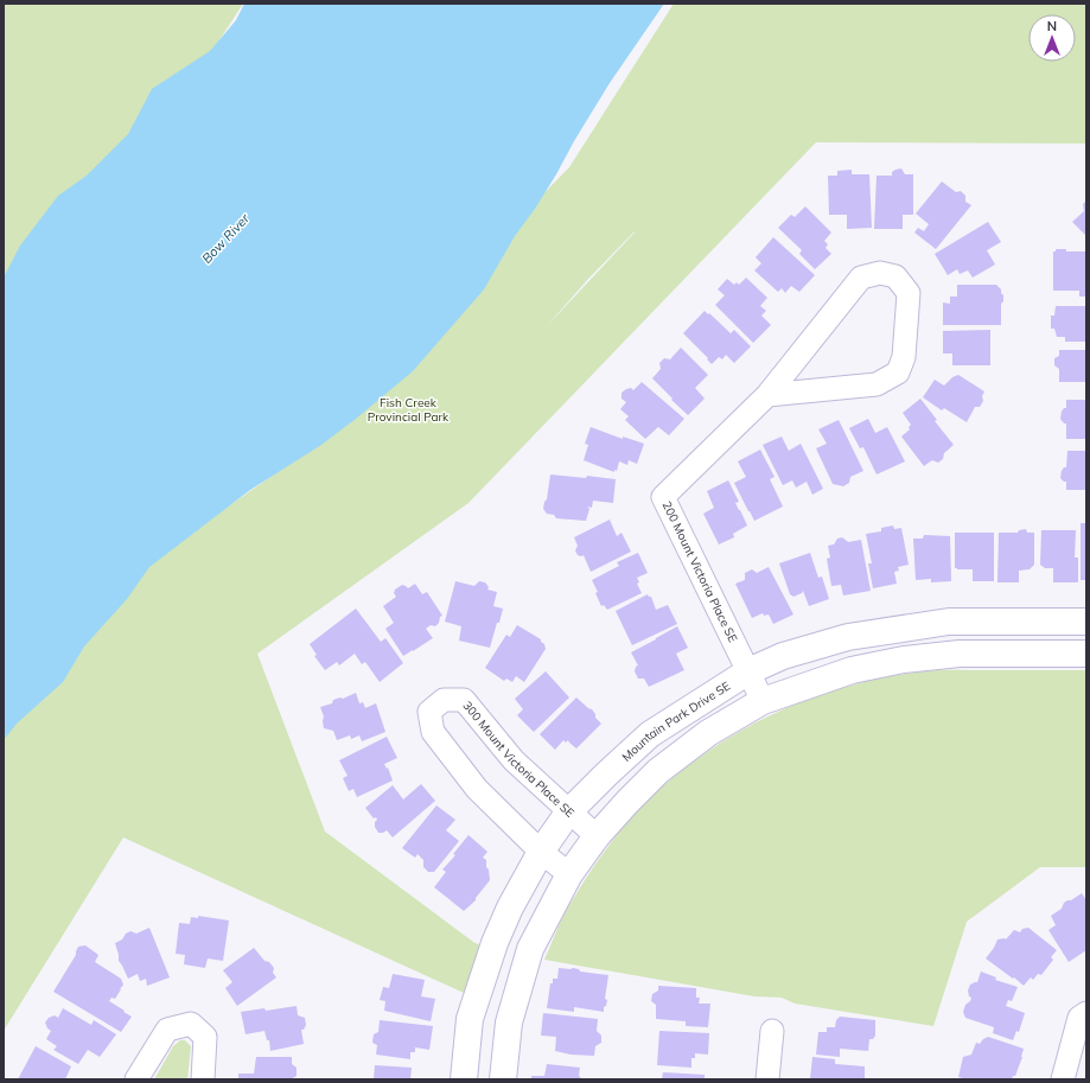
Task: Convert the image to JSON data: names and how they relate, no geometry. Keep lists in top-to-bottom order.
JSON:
{
  "streets": {
    "street": ["200 Mount Victoria Place SE", "Mountain Park Drive SE", "300 Mount Victoria Place SE"]
  },
  "crossings": [
    ["200 Mount Victoria Place SE", "Mountain Park Drive SE"],
    ["Mountain Park Drive SE", "300 Mount Victoria Place SE"]
  ],
  "water": ["Bow River"],
  "parks": ["Fish Creek Provincial Park"],
  "north": "top"
}
